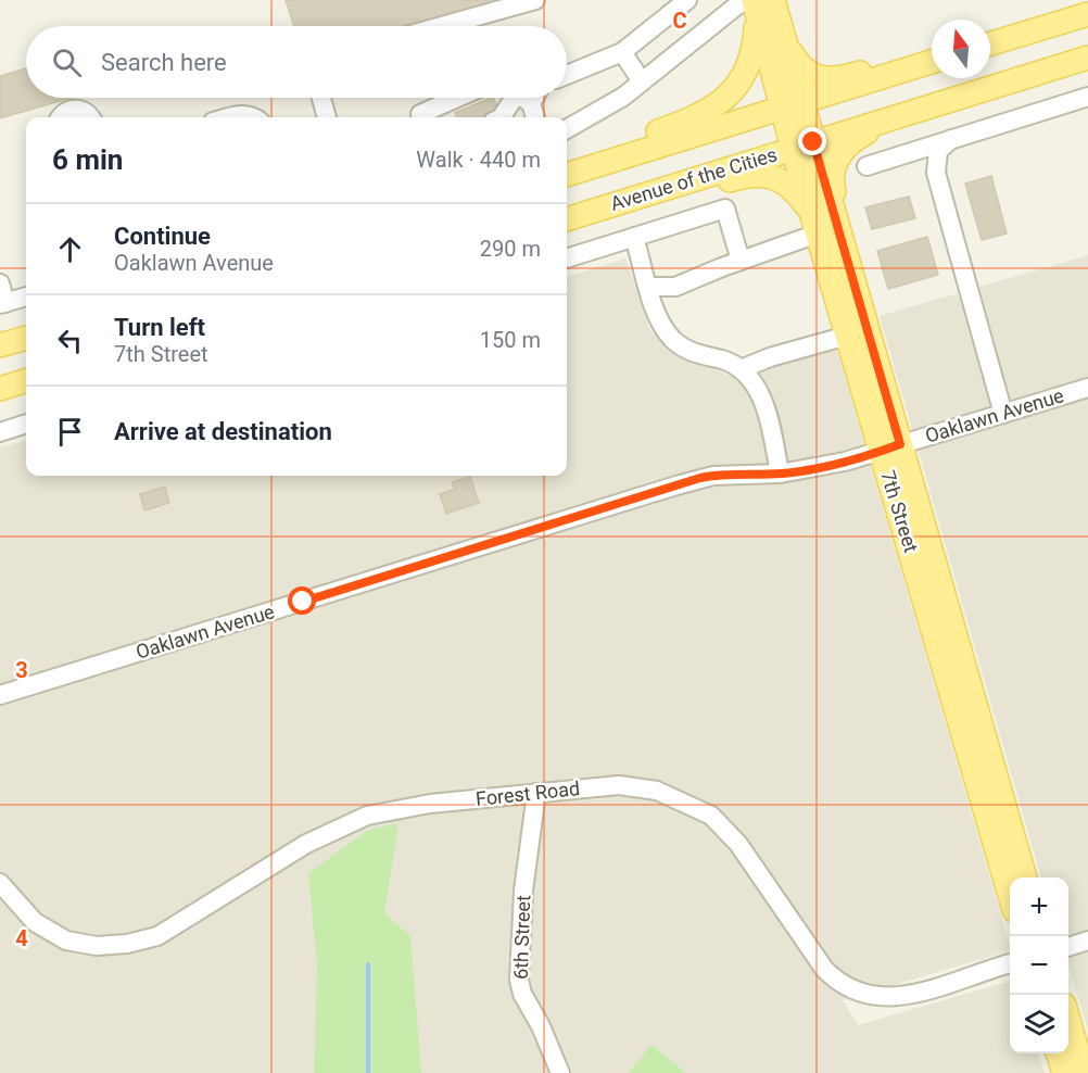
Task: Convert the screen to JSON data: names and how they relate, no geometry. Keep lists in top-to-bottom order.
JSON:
{
  "streets": {
    "main road": ["Avenue of the Cities", "7th Street"],
    "street": ["Oaklawn Avenue", "Forest Road", "6th Street"]
  },
  "crossings": [
    ["Avenue of the Cities", "7th Street"],
    ["Oaklawn Avenue", "7th Street"],
    ["Forest Road", "6th Street"]
  ],
  "north": "top",
  "page": {
    "search": "Search here",
    "heading": ["6 min", "Walk · 440 m"],
    "list": [
      ["Continue", "Oaklawn Avenue", "290 m"],
      ["Turn left", "7th Street", "150 m"],
      "Arrive at destination"
    ],
    "map_buttons": ["+", "−"]
  },
  "grid": {
    "columns": ["C"],
    "rows": ["3", "4"]
  }
}
